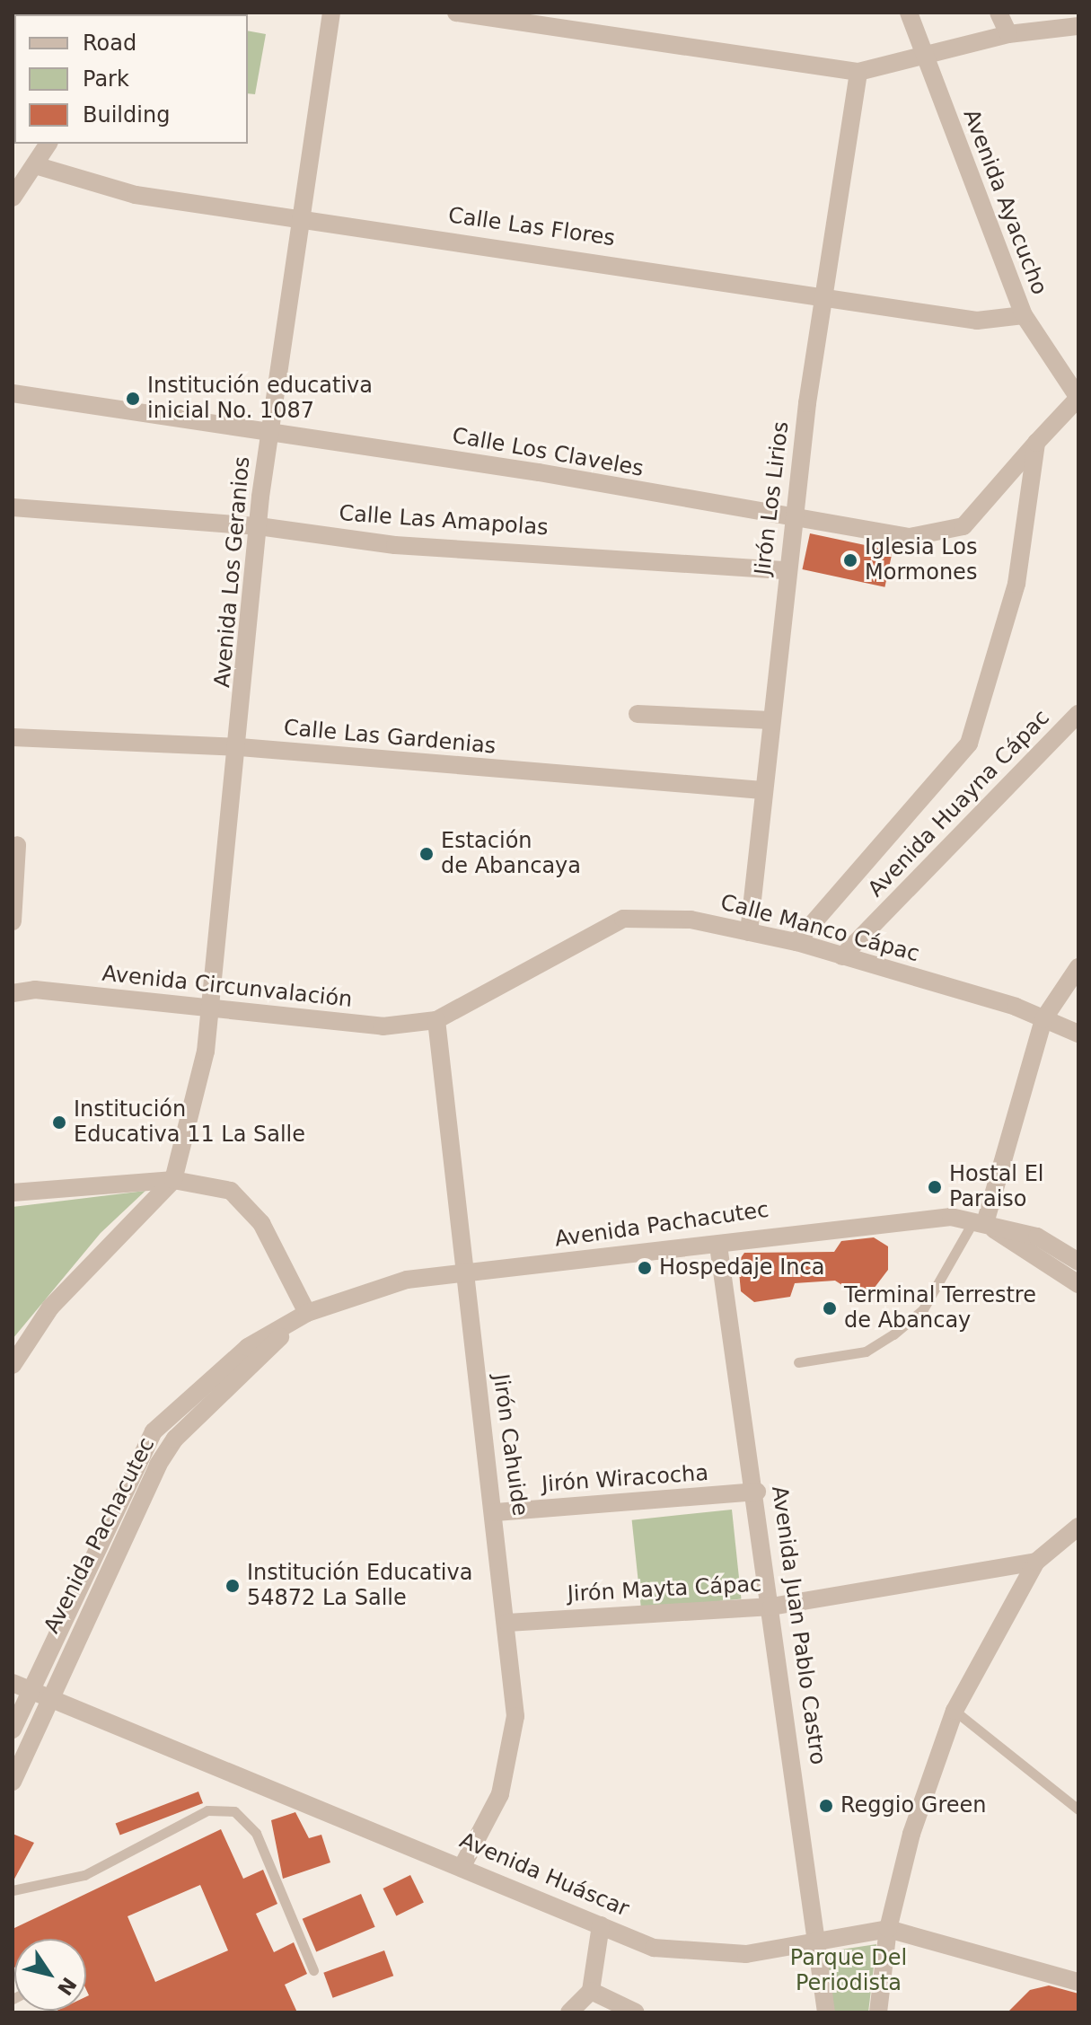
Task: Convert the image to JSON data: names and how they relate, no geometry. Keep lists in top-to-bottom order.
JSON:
{
  "streets": {
    "street": [
      "Avenida Ayacucho",
      "Calle Las Flores",
      "Calle Los Claveles",
      "Jirón Los Lirios",
      "Calle Las Amapolas",
      "Avenida Los Geranios",
      "Calle Las Gardenias",
      "Avenida Huayna Cápac",
      "Calle Manco Cápac",
      "Avenida Circunvalación",
      "Avenida Pachacutec",
      "Jirón Cahuide",
      "Jirón Wiracocha",
      "Jirón Mayta Cápac",
      "Avenida Juan Pablo Castro",
      "Avenida Huáscar"
    ]
  },
  "crossings": [
    ["Avenida Ayacucho", "Calle Las Flores"],
    ["Calle Las Flores", "Jirón Los Lirios"],
    ["Calle Las Flores", "Avenida Los Geranios"],
    ["Calle Los Claveles", "Jirón Los Lirios"],
    ["Calle Los Claveles", "Avenida Los Geranios"],
    ["Jirón Los Lirios", "Calle Las Amapolas"],
    ["Jirón Los Lirios", "Calle Las Gardenias"],
    ["Jirón Los Lirios", "Calle Manco Cápac"],
    ["Calle Las Amapolas", "Avenida Los Geranios"],
    ["Avenida Los Geranios", "Calle Las Gardenias"],
    ["Avenida Los Geranios", "Avenida Circunvalación"],
    ["Avenida Huayna Cápac", "Calle Manco Cápac"],
    ["Calle Manco Cápac", "Avenida Circunvalación"],
    ["Calle Manco Cápac", "Jirón Cahuide"],
    ["Avenida Circunvalación", "Jirón Cahuide"],
    ["Avenida Pachacutec", "Jirón Cahuide"],
    ["Avenida Pachacutec", "Avenida Juan Pablo Castro"],
    ["Avenida Pachacutec", "Avenida Huáscar"],
    ["Jirón Cahuide", "Jirón Wiracocha"],
    ["Jirón Cahuide", "Jirón Mayta Cápac"],
    ["Jirón Cahuide", "Avenida Huáscar"],
    ["Jirón Wiracocha", "Avenida Juan Pablo Castro"],
    ["Jirón Mayta Cápac", "Avenida Juan Pablo Castro"],
    ["Avenida Juan Pablo Castro", "Avenida Huáscar"]
  ],
  "parks": ["Parque Del Periodista"],
  "places": [
    "Institución educativa inicial No. 1087",
    "Iglesia Los Mormones",
    "Estación de Abancaya",
    "Institución Educativa 11 La Salle",
    "Hostal El Paraiso",
    "Hospedaje Inca",
    "Terminal Terrestre de Abancay",
    "Institución Educativa 54872 La Salle",
    "Reggio Green"
  ],
  "legend": ["Road", "Park", "Building"],
  "north": "bottom right"
}
